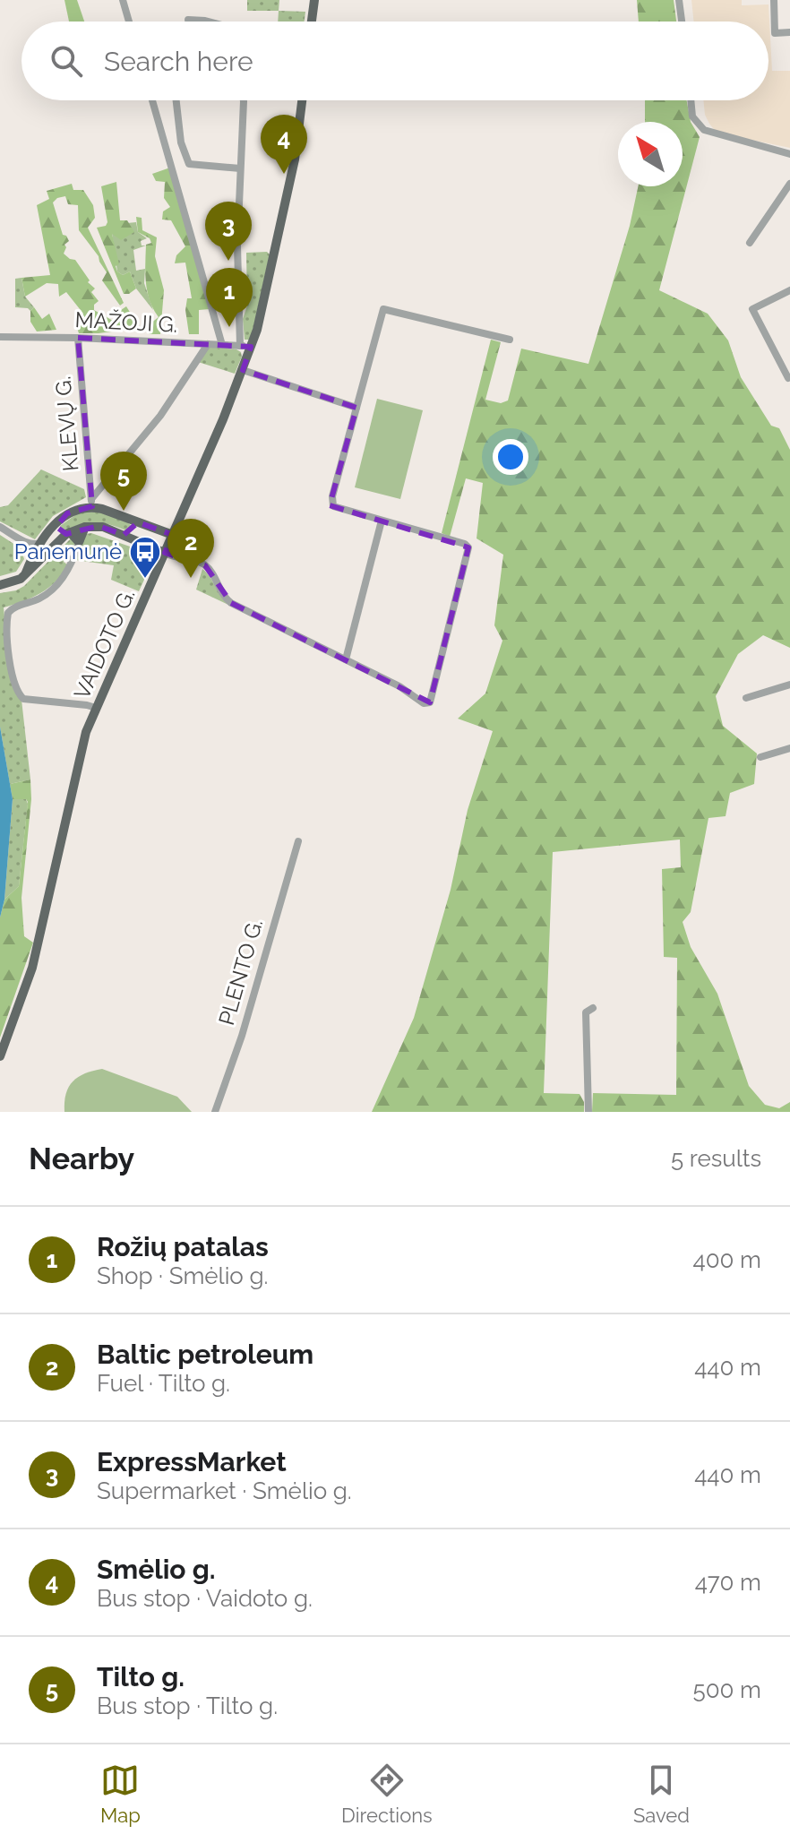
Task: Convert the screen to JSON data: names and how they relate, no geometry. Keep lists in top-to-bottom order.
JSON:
{
  "streets": {
    "main road": ["VAIDOTO G."],
    "street": ["MAŽOJI G.", "KLEVŲ G.", "PLENTO G."]
  },
  "crossings": [
    ["MAŽOJI G.", "KLEVŲ G."],
    ["MAŽOJI G.", "VAIDOTO G."]
  ],
  "places": {
    "bus stop": ["Panemunė"]
  },
  "north": "top left",
  "page": {
    "search": "Search here",
    "pins": [
      "4",
      "3",
      "1",
      "5",
      "2"
    ],
    "heading": ["Nearby", "5 results"],
    "list": [
      {
        "mark": "1",
        "name": "Rožių patalas",
        "note": "Shop · Smėlio g.",
        "value": "400 m"
      },
      {
        "mark": "2",
        "name": "Baltic petroleum",
        "note": "Fuel · Tilto g.",
        "value": "440 m"
      },
      {
        "mark": "3",
        "name": "ExpressMarket",
        "note": "Supermarket · Smėlio g.",
        "value": "440 m"
      },
      {
        "mark": "4",
        "name": "Smėlio g.",
        "note": "Bus stop · Vaidoto g.",
        "value": "470 m"
      },
      {
        "mark": "5",
        "name": "Tilto g.",
        "note": "Bus stop · Tilto g.",
        "value": "500 m"
      }
    ],
    "nav": ["Map", "Directions", "Saved"]
  }
}
